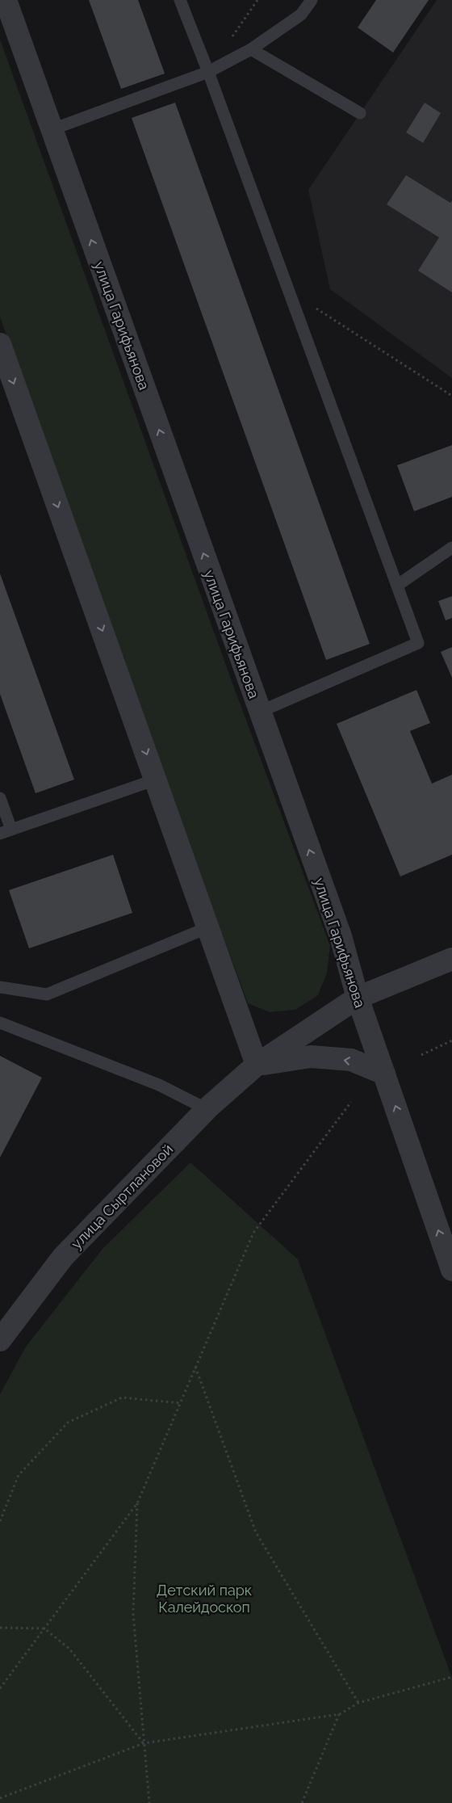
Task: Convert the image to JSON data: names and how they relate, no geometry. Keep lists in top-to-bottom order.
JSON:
{
  "streets": {
    "street": ["улица Гарифьянова", "улица Сыртлановой"]
  },
  "crossings": [
    ["улица Гарифьянова", "улица Сыртлановой"]
  ],
  "parks": ["Детский парк Калейдоскоп"]
}
